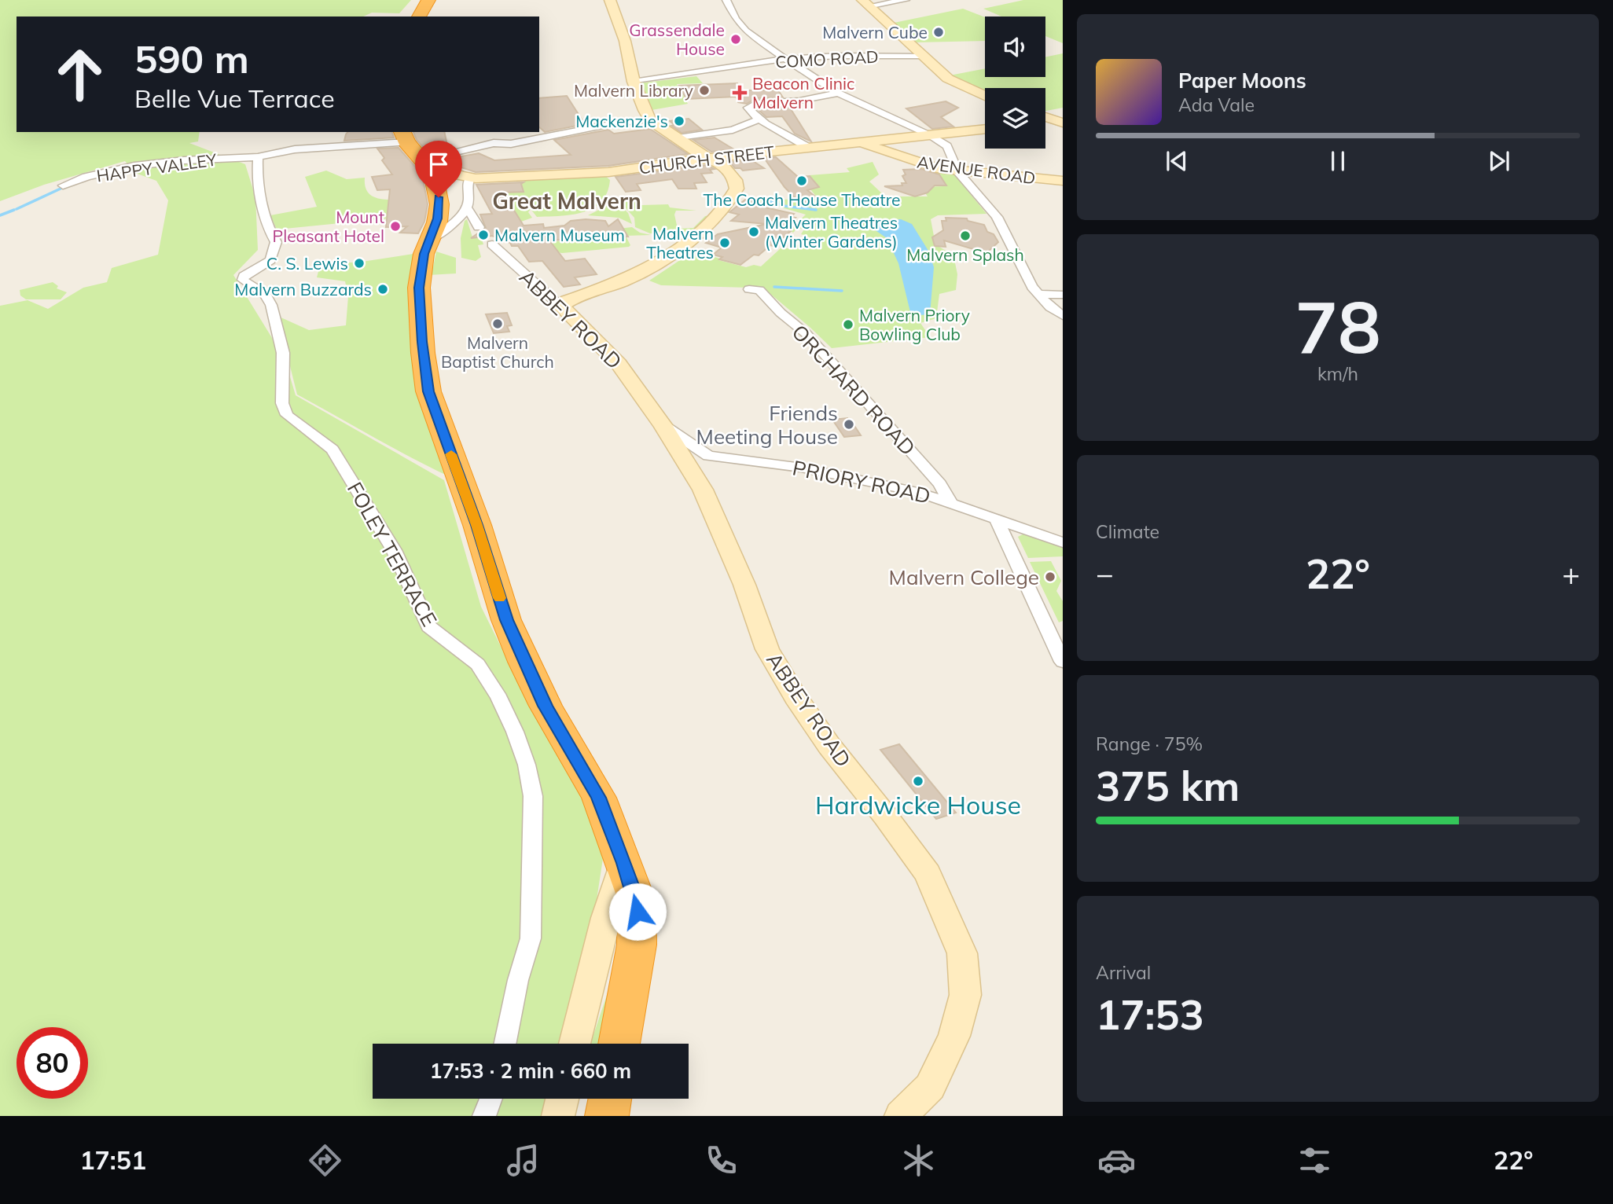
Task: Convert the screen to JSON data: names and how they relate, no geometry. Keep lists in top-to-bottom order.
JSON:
{
  "streets": {
    "street": [
      "COMO ROAD",
      "CHURCH STREET",
      "HAPPY VALLEY",
      "AVENUE ROAD",
      "ABBEY ROAD",
      "ORCHARD ROAD",
      "PRIORY ROAD",
      "FOLEY TERRACE"
    ]
  },
  "crossings": [
    ["CHURCH STREET", "AVENUE ROAD"],
    ["HAPPY VALLEY", "FOLEY TERRACE"],
    ["ABBEY ROAD", "PRIORY ROAD"],
    ["ORCHARD ROAD", "PRIORY ROAD"]
  ],
  "districts": ["Great Malvern"],
  "places": {
    "other": [
      "Malvern Cube",
      "Grassendale House",
      "Malvern Library",
      "Mackenzie's",
      "The Coach House Theatre",
      "Mount Pleasant Hotel",
      "Malvern Theatres (Winter Gardens)",
      "Malvern Museum",
      "Malvern Splash",
      "Malvern Theatres",
      "C. S. Lewis",
      "Malvern Buzzards",
      "Malvern Baptist Church",
      "Malvern Priory Bowling Club",
      "Friends Meeting House",
      "Malvern College",
      "Hardwicke House"
    ],
    "health": ["Beacon Clinic Malvern"]
  },
  "page": {
    "turn": ["590 m", "Belle Vue Terrace"],
    "song": ["Paper Moons", "Ada Vale"],
    "tile": [
      ["78", "km/h"],
      "Climate",
      ["Range · 75%", "375 km"],
      ["Arrival", "17:53"]
    ],
    "heat": ["−", "22°", "+"],
    "limit": "80",
    "trip": "17:53 · 2 min · 660 m",
    "tabs": ["17:51", "22°"]
  }
}
